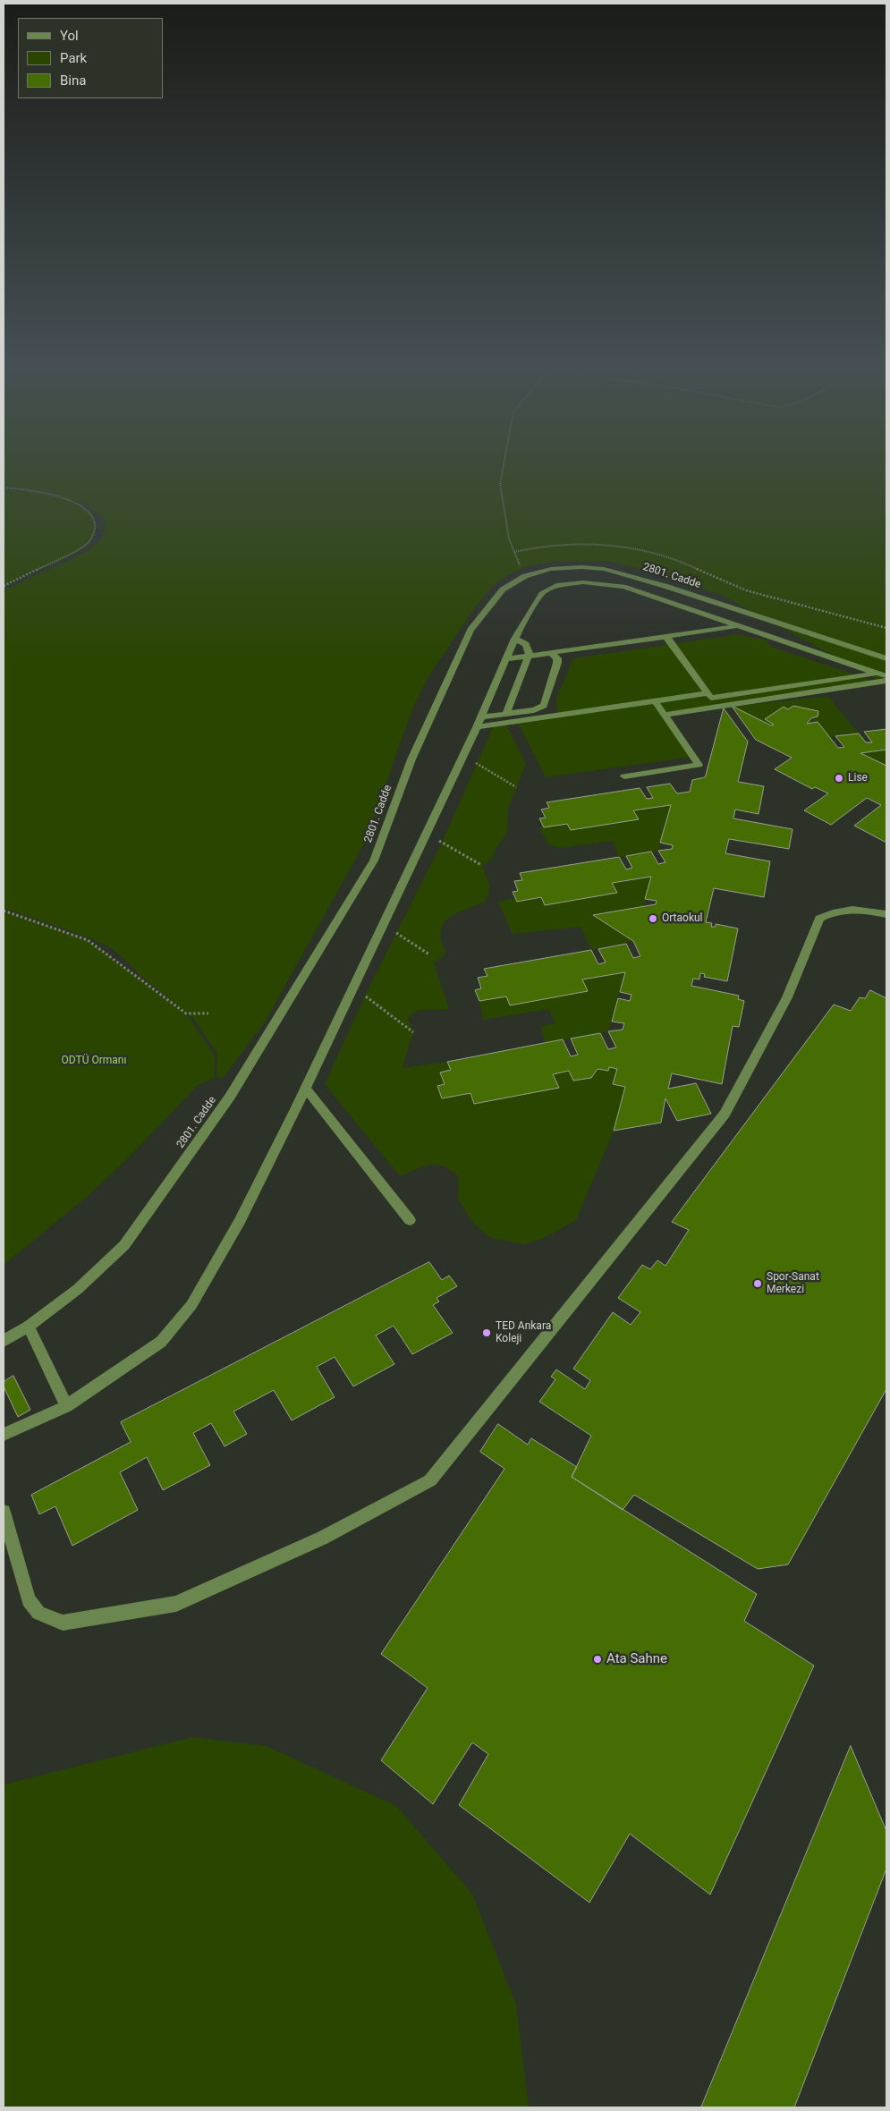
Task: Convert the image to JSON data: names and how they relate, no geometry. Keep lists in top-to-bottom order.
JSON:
{
  "streets": {
    "street": ["2801. Cadde"]
  },
  "parks": ["ODTÜ Ormanı"],
  "places": [
    "Lise",
    "Ortaokul",
    "Spor-Sanat Merkezi",
    "TED Ankara Koleji",
    "Ata Sahne"
  ],
  "legend": ["Yol", "Park", "Bina"]
}
